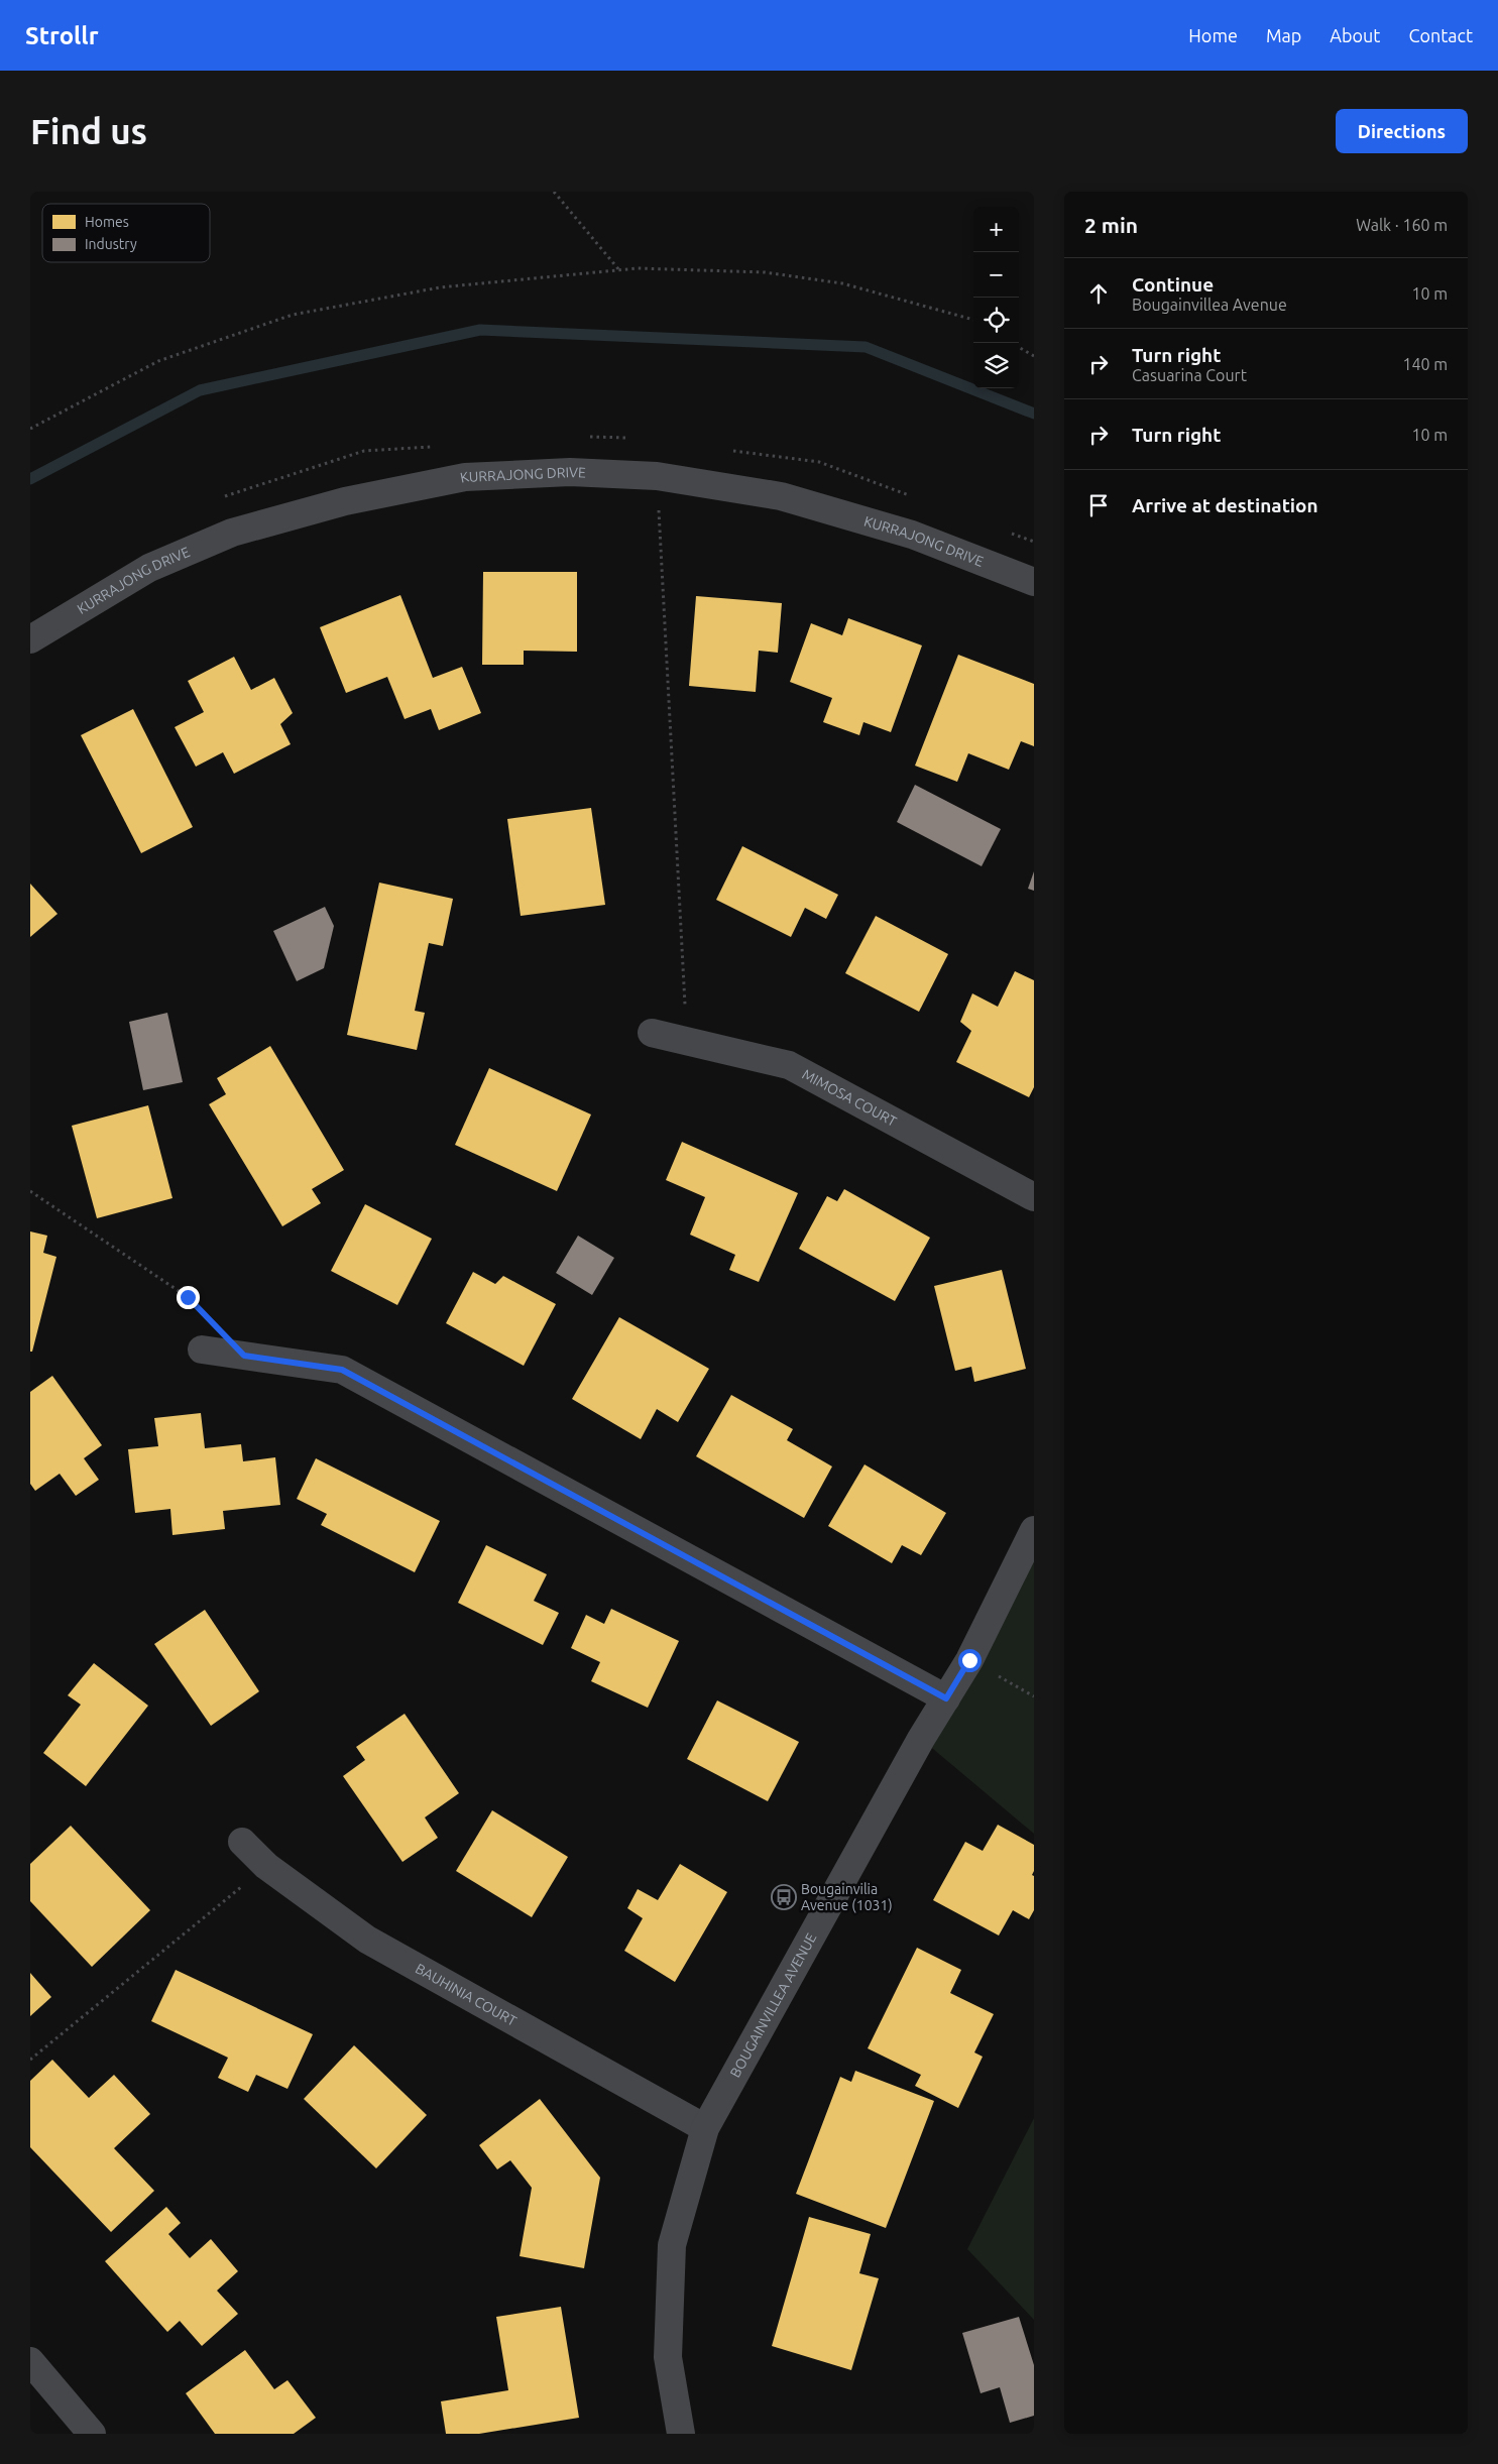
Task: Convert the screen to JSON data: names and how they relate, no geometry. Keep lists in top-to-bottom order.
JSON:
{
  "streets": {
    "street": [
      "KURRAJONG DRIVE",
      "MIMOSA COURT",
      "BAUHINIA COURT",
      "BOUGAINVILLEA AVENUE"
    ]
  },
  "crossings": [
    ["BAUHINIA COURT", "BOUGAINVILLEA AVENUE"]
  ],
  "places": {
    "bus stop": ["Bougainvilia Avenue (1031)"]
  },
  "legend": ["Homes", "Industry"],
  "page": {
    "header": "Strollr",
    "nav": [
      "Home",
      "Map",
      "About",
      "Contact"
    ],
    "buttons": "Directions",
    "title": "Find us",
    "heading": ["2 min", "Walk · 160 m"],
    "map_buttons": ["+", "−"],
    "list": [
      ["Continue", "Bougainvillea Avenue", "10 m"],
      ["Turn right", "Casuarina Court", "140 m"],
      ["Turn right", "10 m"],
      "Arrive at destination"
    ]
  }
}
